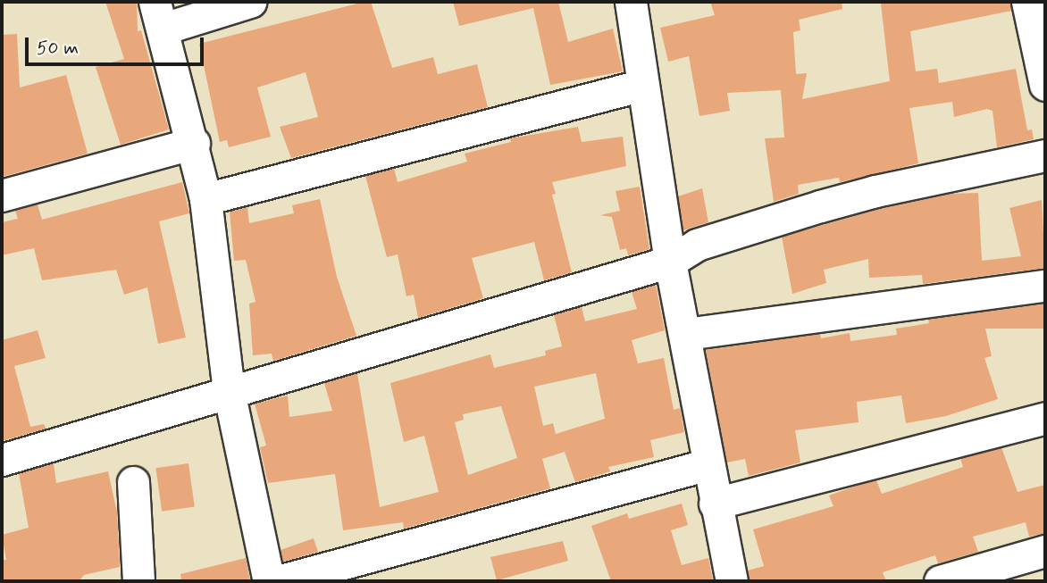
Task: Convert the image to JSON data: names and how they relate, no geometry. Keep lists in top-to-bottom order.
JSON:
{
  "scale_bar": "50 m"
}
